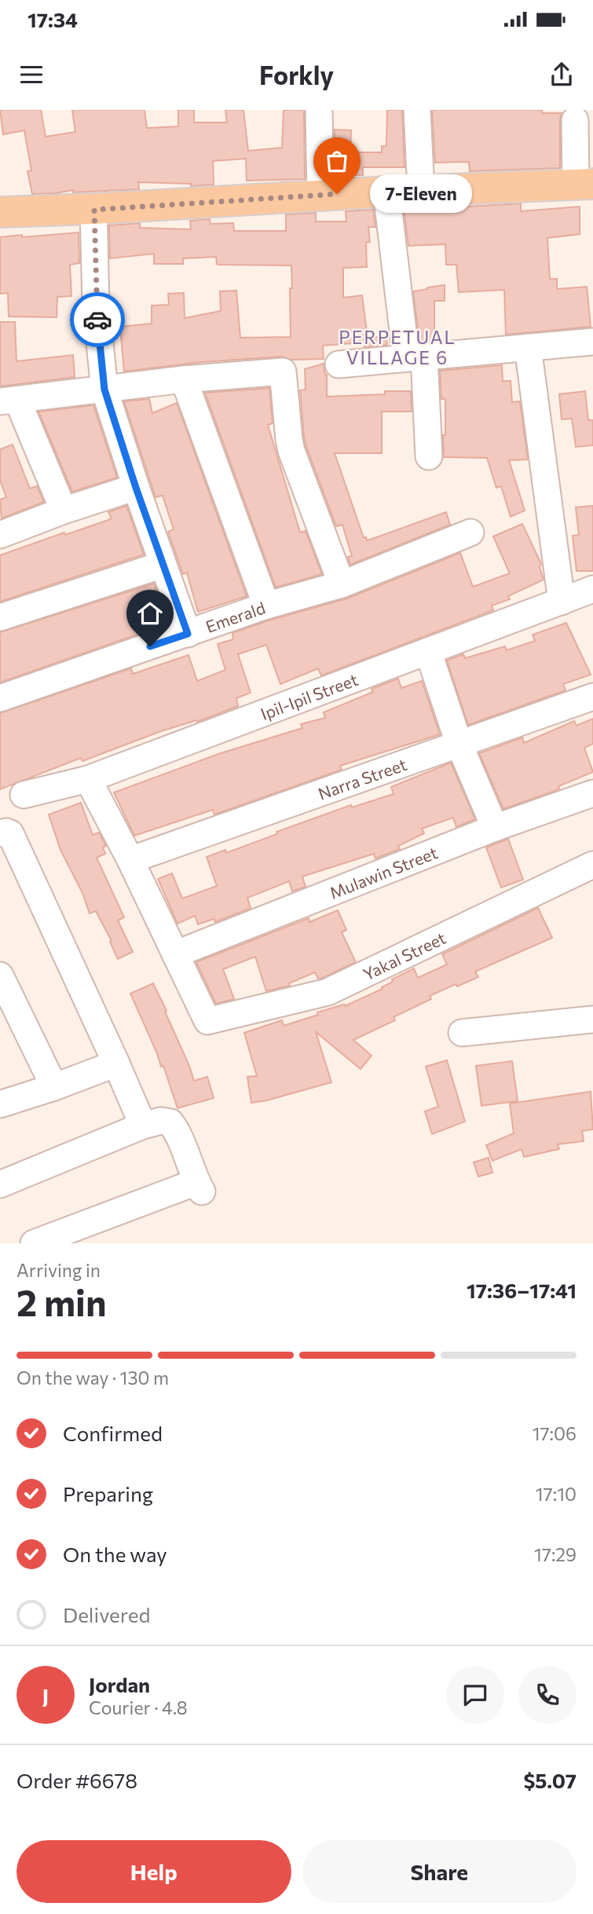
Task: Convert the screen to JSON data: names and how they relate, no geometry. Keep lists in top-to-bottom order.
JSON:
{
  "streets": {
    "street": [
      "Emerald",
      "Ipil-Ipil Street",
      "Narra Street",
      "Mulawin Street",
      "Yakal Street"
    ]
  },
  "crossings": [
    ["Mulawin Street", "Yakal Street"]
  ],
  "districts": ["PERPETUAL VILLAGE 6"],
  "places": ["7-Eleven"],
  "page": {
    "status": "17:34",
    "header": "Forkly",
    "bubble": "7-Eleven",
    "heading": ["2 min", "Arriving in", "17:36–17:41"],
    "panel": [
      "Jordan",
      "Courier · 4.8",
      "Order #6678",
      "$5.07"
    ],
    "bar": "On the way · 130 m",
    "list": [
      ["Confirmed", "17:06"],
      ["Preparing", "17:10"],
      ["On the way", "17:29"],
      "Delivered"
    ],
    "round": "J",
    "buttons": ["Help", "Share"]
  }
}
